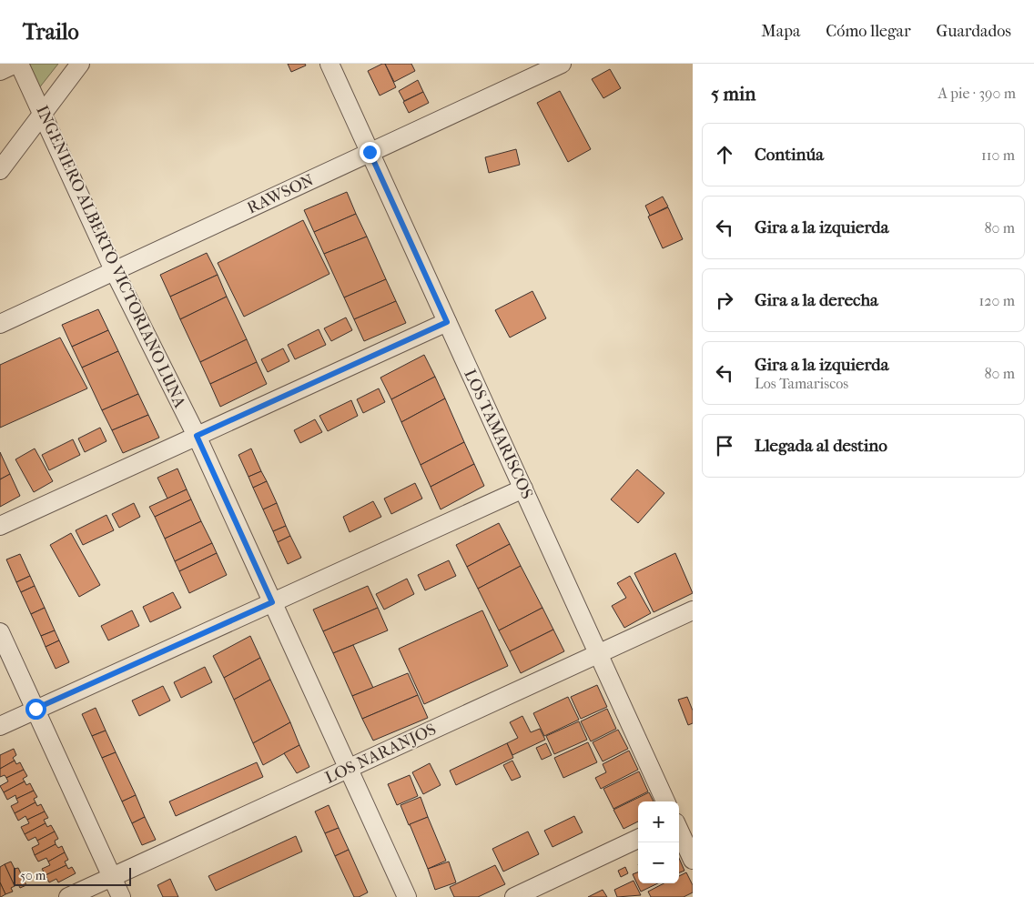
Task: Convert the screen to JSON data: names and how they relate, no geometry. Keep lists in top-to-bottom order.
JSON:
{
  "streets": {
    "street": [
      "RAWSON",
      "INGENIERO ALBERTO VICTORIANO LUNA",
      "LOS TAMARISCOS",
      "LOS NARANJOS"
    ]
  },
  "crossings": [
    ["RAWSON", "INGENIERO ALBERTO VICTORIANO LUNA"],
    ["RAWSON", "LOS TAMARISCOS"],
    ["INGENIERO ALBERTO VICTORIANO LUNA", "LOS NARANJOS"],
    ["LOS TAMARISCOS", "LOS NARANJOS"]
  ],
  "scale_bar": "50 m",
  "page": {
    "header": "Trailo",
    "nav": ["Mapa", "Cómo llegar", "Guardados"],
    "heading": ["5 min", "A pie · 390 m"],
    "list": [
      ["Continúa", "110 m"],
      ["Gira a la izquierda", "80 m"],
      ["Gira a la derecha", "120 m"],
      ["Gira a la izquierda", "Los Tamariscos", "80 m"],
      "Llegada al destino"
    ],
    "map_buttons": ["+", "−"],
    "scale": "50 m"
  }
}
